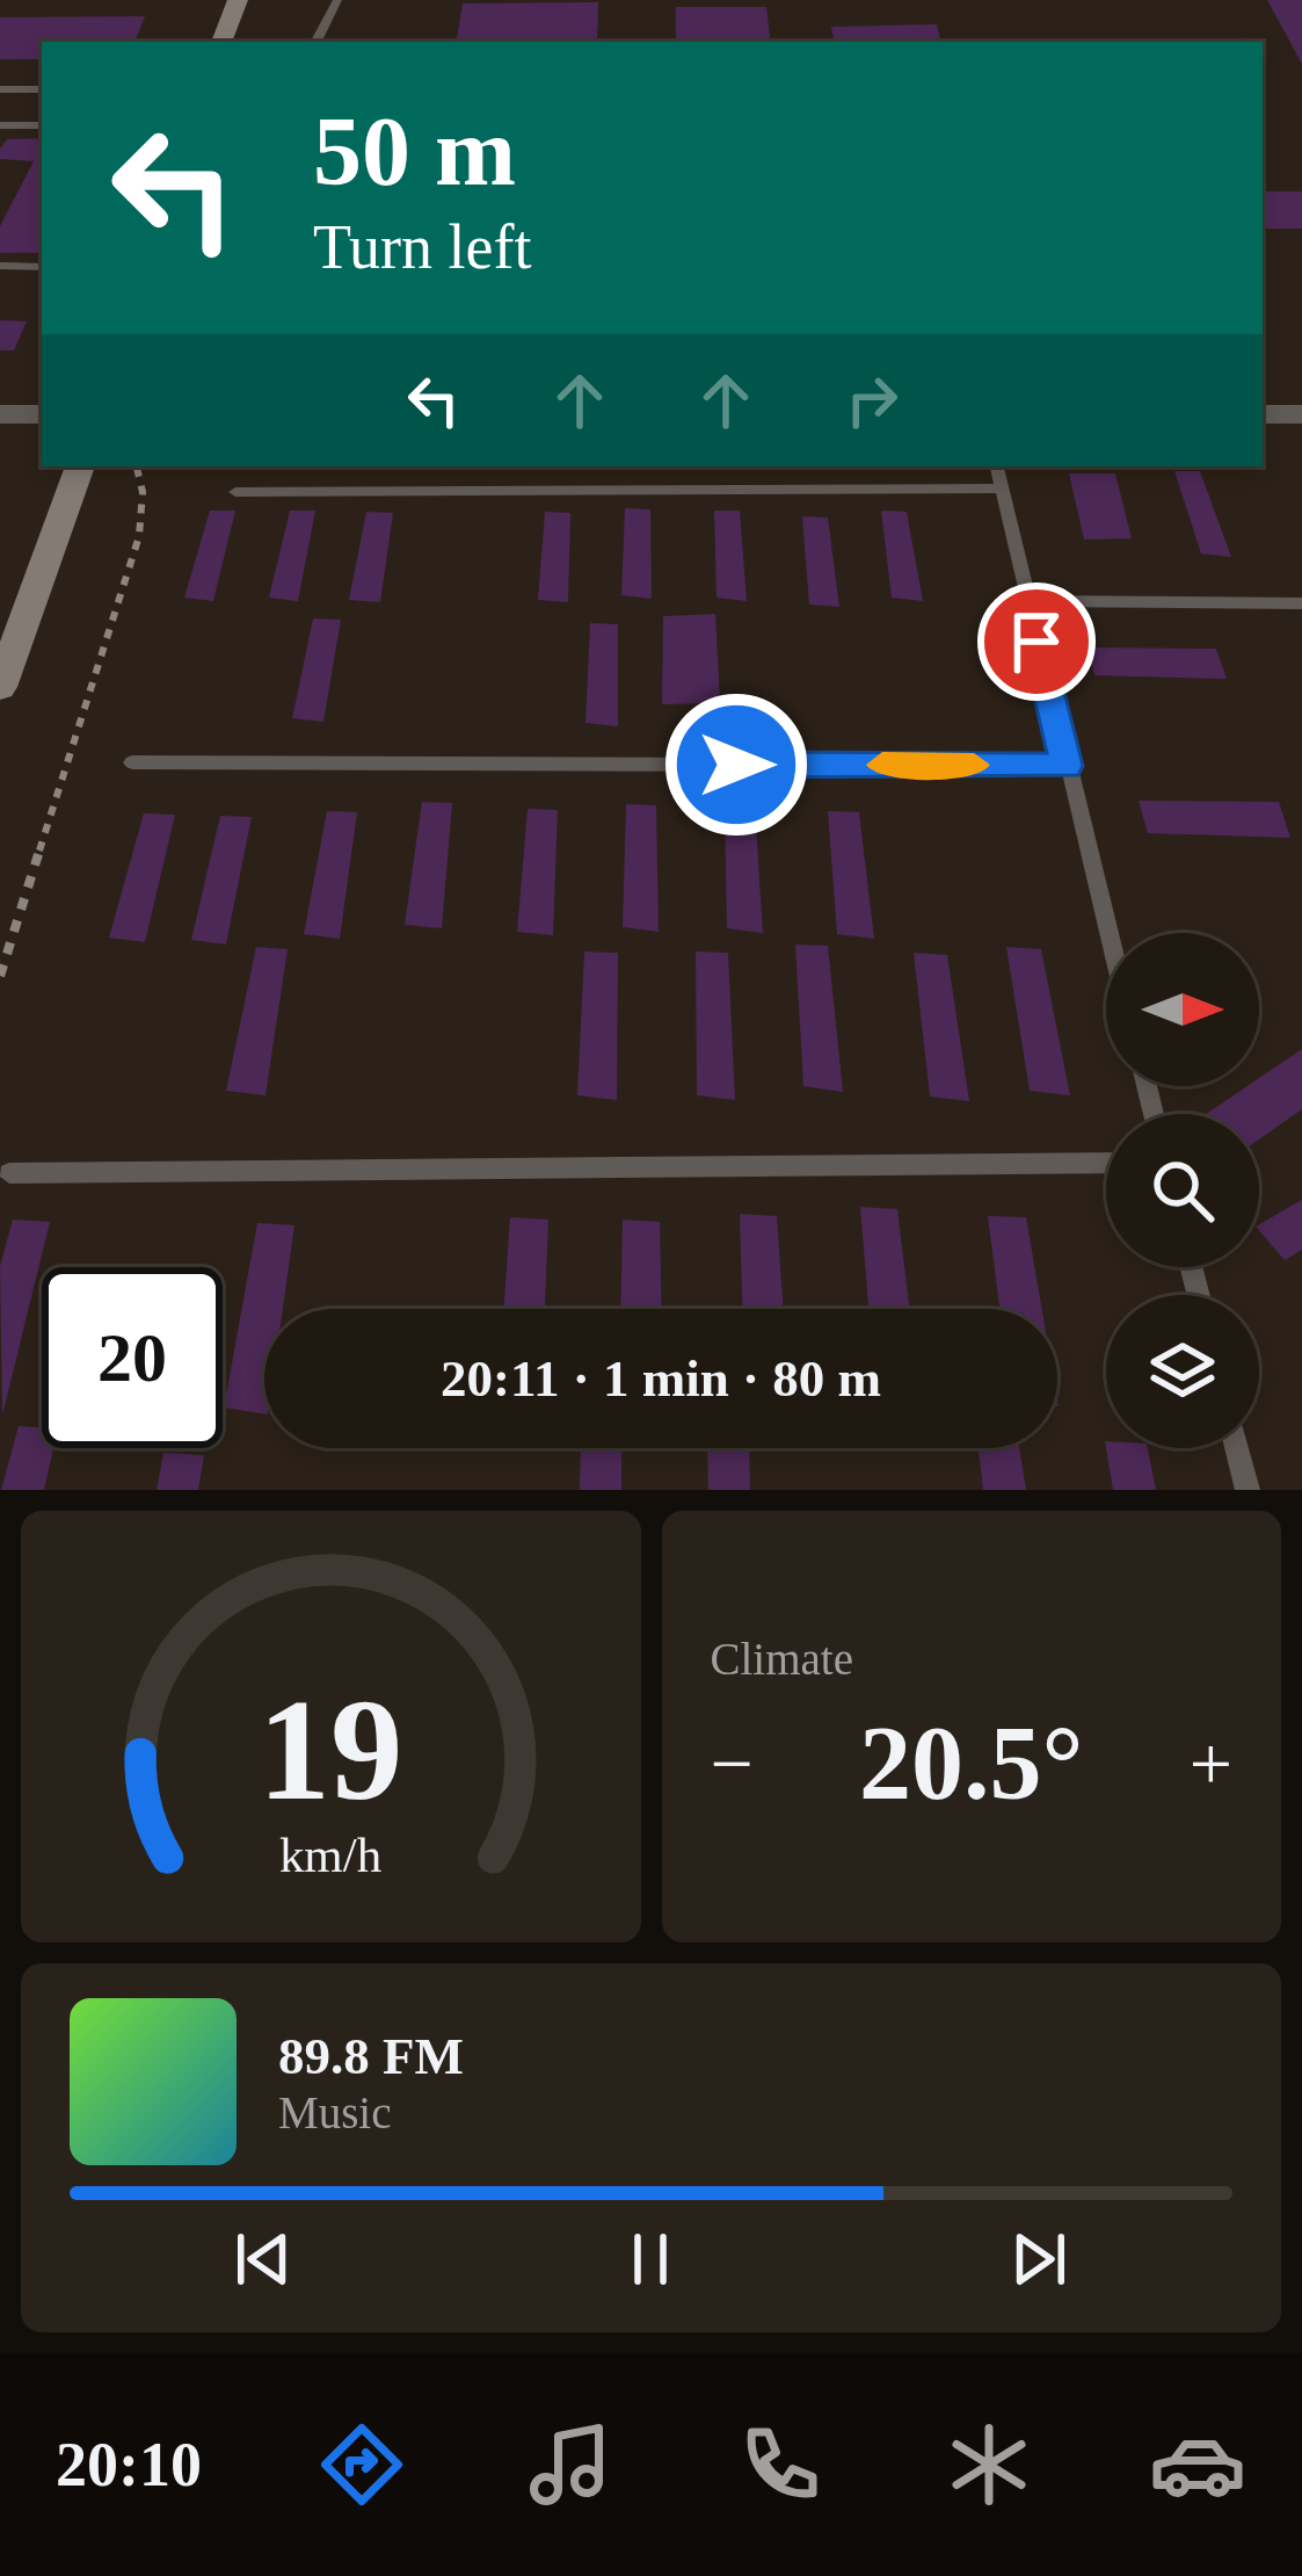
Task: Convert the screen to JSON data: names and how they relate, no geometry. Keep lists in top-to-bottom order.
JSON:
{
  "north": "right",
  "page": {
    "turn": ["50 m", "Turn left"],
    "limit": "20",
    "trip": "20:11 · 1 min · 80 m",
    "tile": "Climate",
    "heat": ["−", "20.5°", "+"],
    "song": ["89.8 FM", "Music"],
    "tabs": "20:10",
    "gauge": ["19", "km/h"]
  }
}
